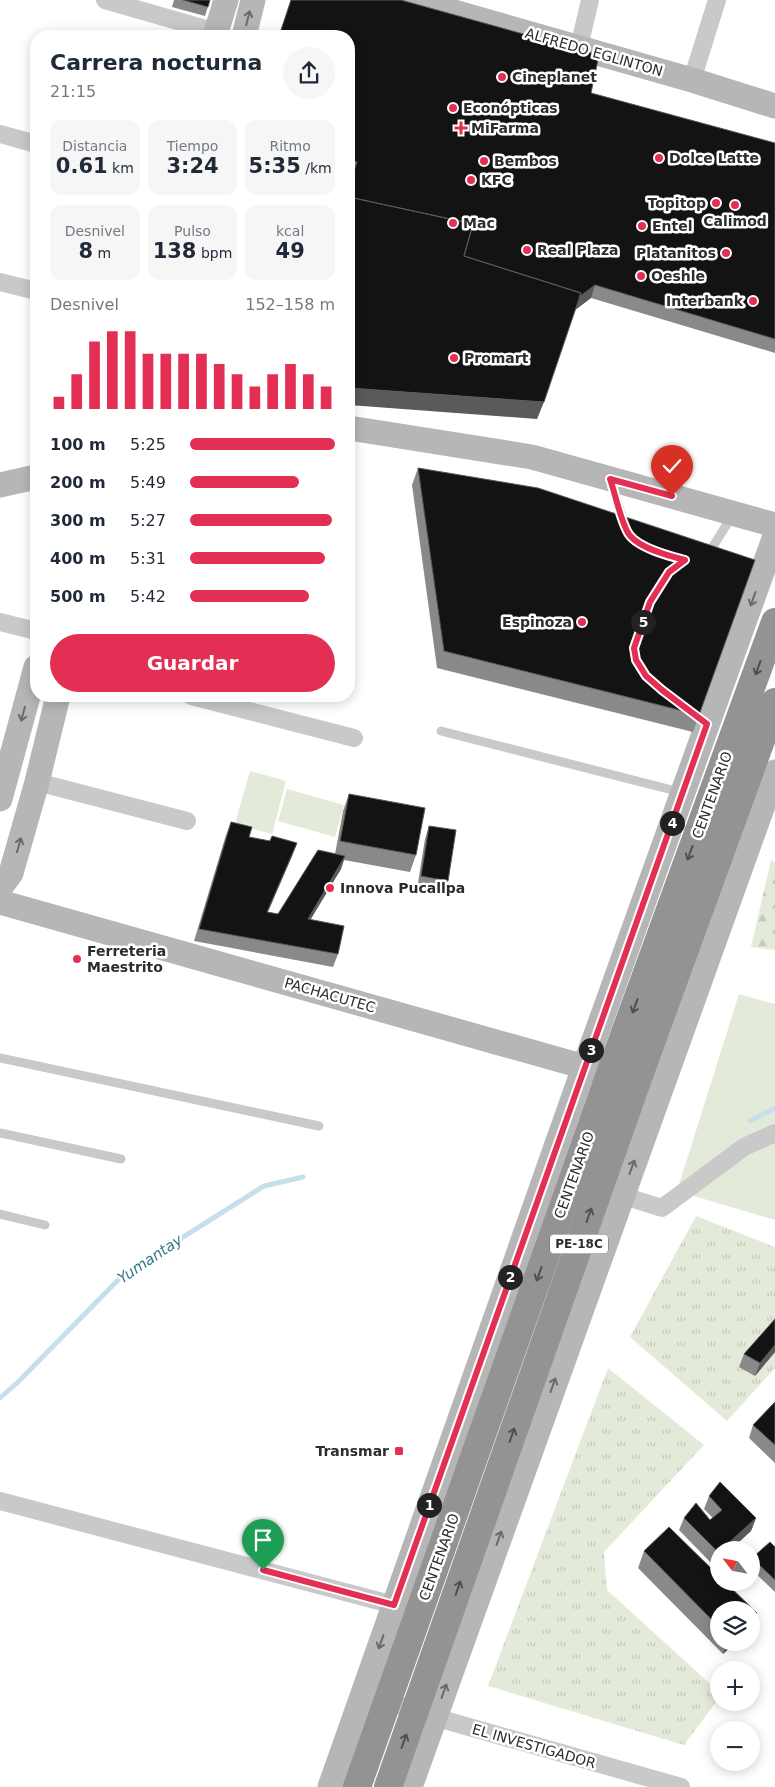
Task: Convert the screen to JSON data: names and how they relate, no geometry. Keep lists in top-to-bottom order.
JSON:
{
  "streets": {
    "highway": ["CENTENARIO", "PE-18C"],
    "street": ["ALFREDO EGLINTON", "PACHACUTEC", "EL INVESTIGADOR"]
  },
  "crossings": [
    ["CENTENARIO", "PACHACUTEC"],
    ["CENTENARIO", "EL INVESTIGADOR"]
  ],
  "water": ["Yumantay"],
  "places": {
    "other": [
      "Cineplanet",
      "Econópticas",
      "Dolce Latte",
      "Bembos",
      "KFC",
      "Topitop",
      "Calimod",
      "Mac",
      "Entel",
      "Real Plaza",
      "Platanitos",
      "Oeshle",
      "Interbank",
      "Promart",
      "Espinoza",
      "Innova Pucallpa",
      "Ferreteria Maestrito"
    ],
    "health": ["MiFarma"],
    "transit": ["Transmar"]
  },
  "north": "top left",
  "page": {
    "heading": ["Carrera nocturna", "21:15"],
    "stats": [
      ["Distancia", "0.61 km"],
      ["Tiempo", "3:24"],
      ["Ritmo", "5:35 /km"],
      ["Desnivel", "8 m"],
      ["Pulso", "138 bpm"],
      ["kcal", "49"]
    ],
    "chart": ["Desnivel", "152–158 m"],
    "list": [
      {
        "name": "100 m",
        "note": "5:25"
      },
      {
        "name": "200 m",
        "note": "5:49"
      },
      {
        "name": "300 m",
        "note": "5:27"
      },
      {
        "name": "400 m",
        "note": "5:31"
      },
      {
        "name": "500 m",
        "note": "5:42"
      }
    ],
    "pins": [
      "5",
      "4",
      "3",
      "2",
      "1"
    ],
    "buttons": "Guardar",
    "map_buttons": ["+", "−"]
  }
}
